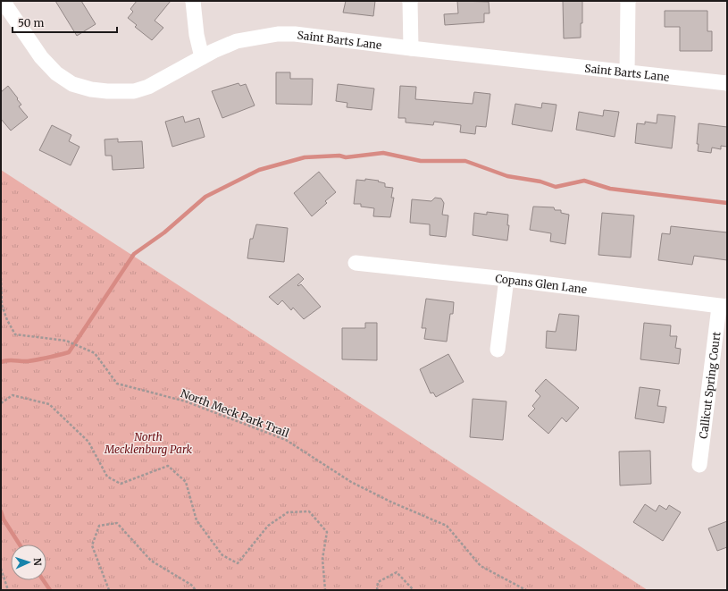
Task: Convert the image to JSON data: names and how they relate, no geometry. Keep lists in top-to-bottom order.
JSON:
{
  "streets": {
    "street": ["Saint Barts Lane", "Copans Glen Lane", "Callicut Spring Court"],
    "path": ["North Meck Park Trail"]
  },
  "crossings": [
    ["Copans Glen Lane", "Callicut Spring Court"]
  ],
  "parks": ["North Mecklenburg Park"],
  "scale_bar": "50 m",
  "north": "right"
}
